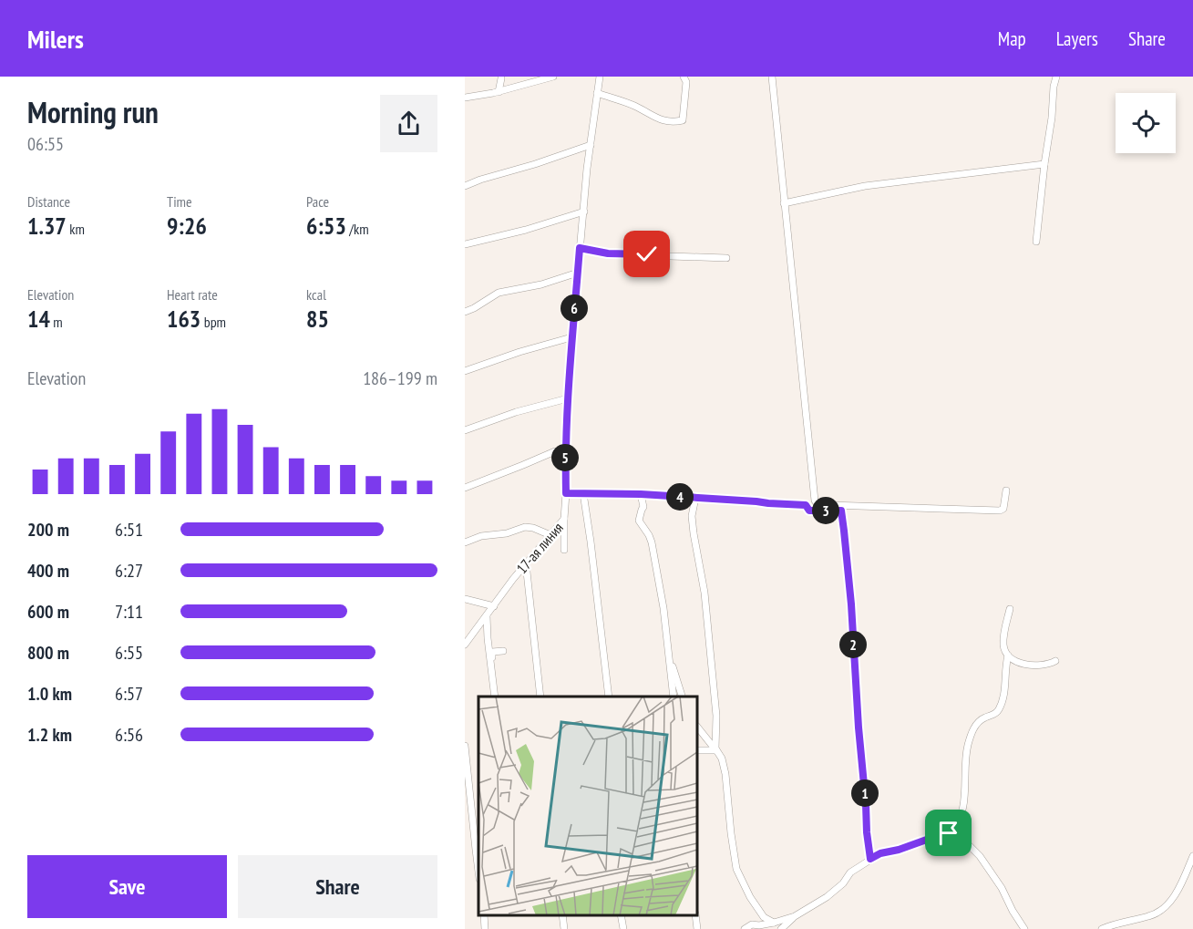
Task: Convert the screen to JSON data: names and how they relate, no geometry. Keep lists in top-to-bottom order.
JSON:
{
  "streets": {
    "street": ["17-ая линия"]
  },
  "page": {
    "header": "Milers",
    "nav": ["Map", "Layers", "Share"],
    "heading": ["Morning run", "06:55"],
    "stats": [
      ["Distance", "1.37 km"],
      ["Time", "9:26"],
      ["Pace", "6:53 /km"],
      ["Elevation", "14 m"],
      ["Heart rate", "163 bpm"],
      ["kcal", "85"]
    ],
    "pins": [
      "6",
      "5",
      "4",
      "3",
      "2",
      "1"
    ],
    "chart": ["Elevation", "186–199 m"],
    "list": [
      {
        "name": "200 m",
        "note": "6:51"
      },
      {
        "name": "400 m",
        "note": "6:27"
      },
      {
        "name": "600 m",
        "note": "7:11"
      },
      {
        "name": "800 m",
        "note": "6:55"
      },
      {
        "name": "1.0 km",
        "note": "6:57"
      },
      {
        "name": "1.2 km",
        "note": "6:56"
      }
    ],
    "buttons": ["Save", "Share"]
  }
}
